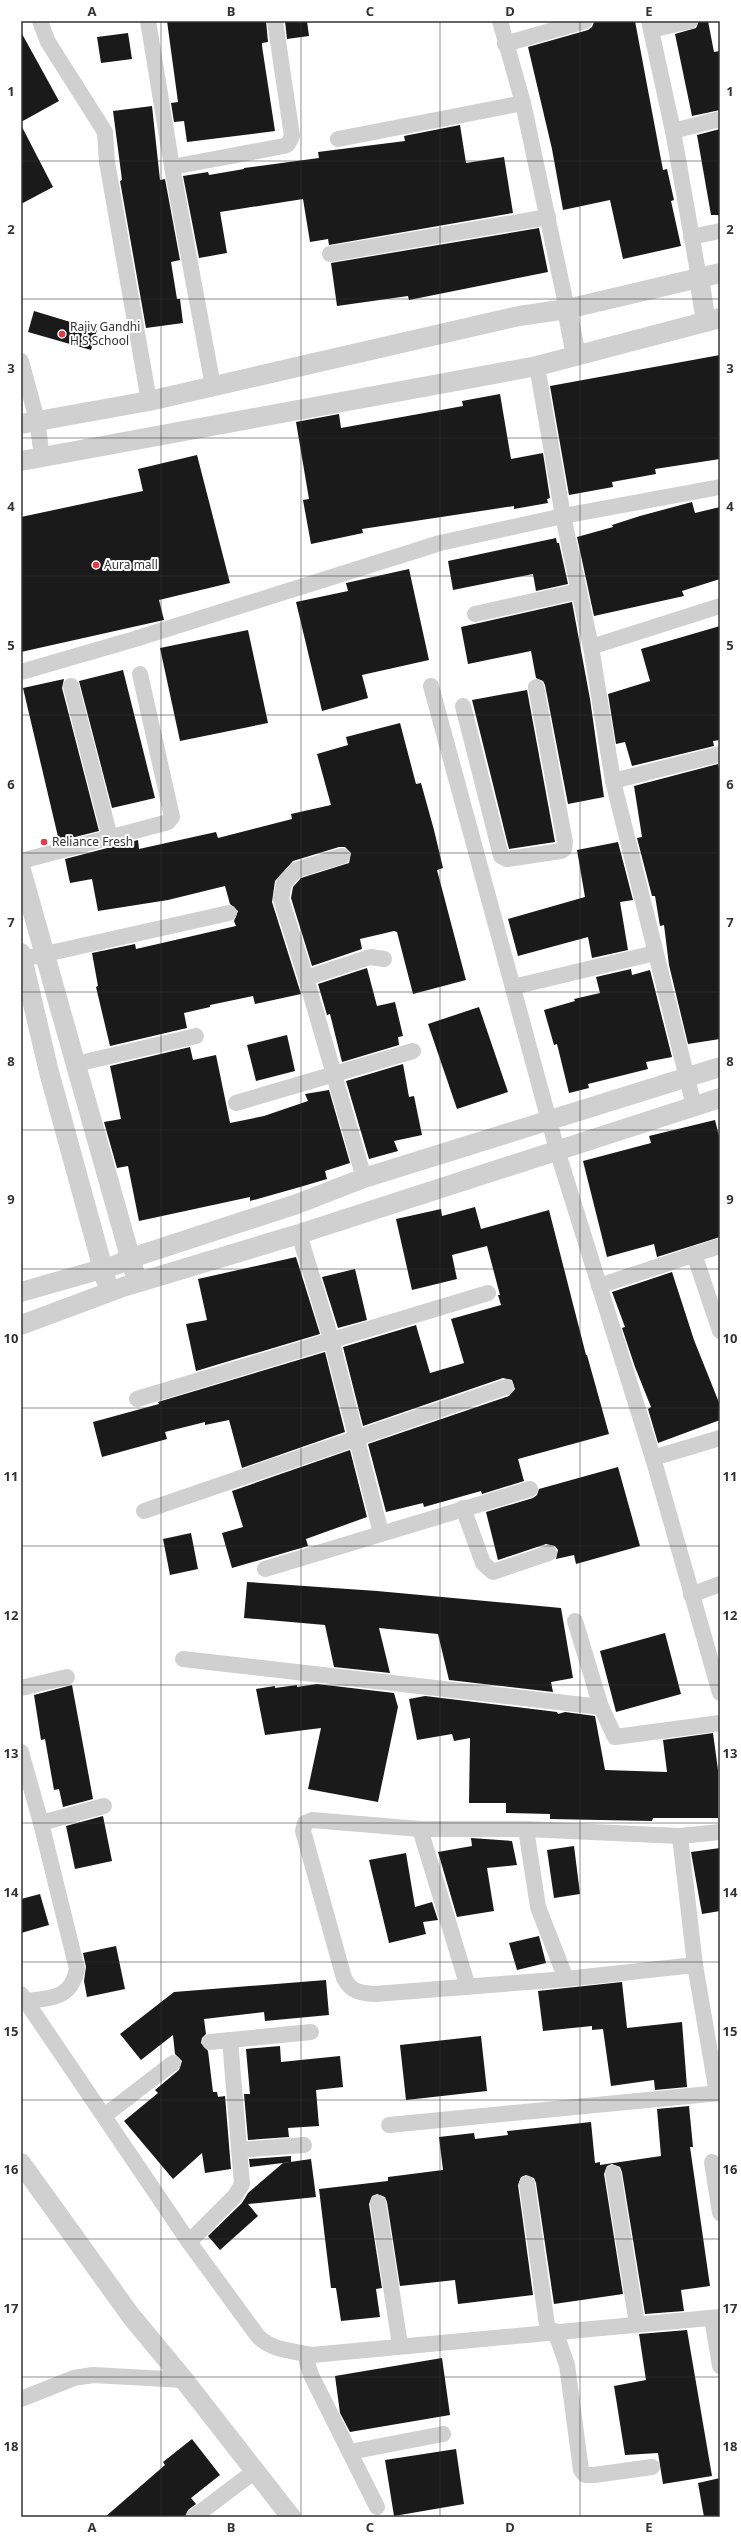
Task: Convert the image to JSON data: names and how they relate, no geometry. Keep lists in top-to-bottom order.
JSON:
{
  "places": ["Rajiv Gandhi H S School", "Aura mall", "Reliance Fresh"],
  "grid": {
    "columns": [
      "A",
      "B",
      "C",
      "D",
      "E"
    ],
    "rows": [
      "1",
      "2",
      "3",
      "4",
      "5",
      "6",
      "7",
      "8",
      "9",
      "10",
      "11",
      "12",
      "13",
      "14",
      "15",
      "16",
      "17",
      "18"
    ]
  }
}
